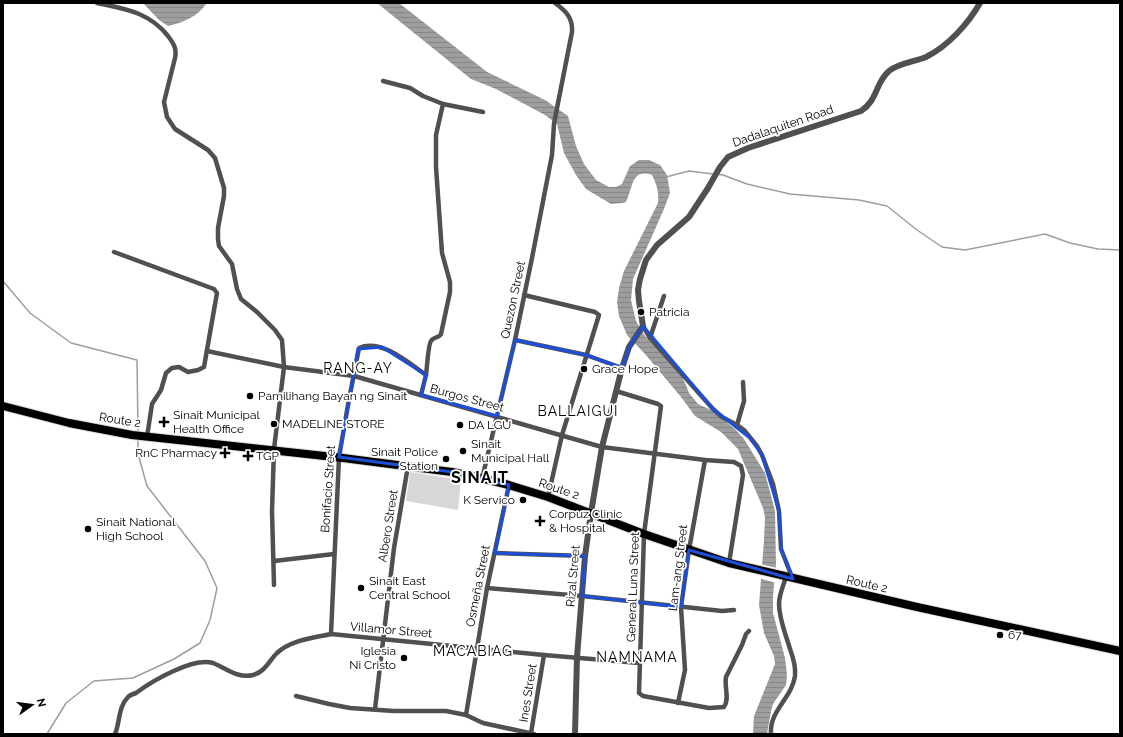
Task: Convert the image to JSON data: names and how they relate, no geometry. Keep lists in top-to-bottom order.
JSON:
{
  "streets": {
    "highway": ["Route 2"],
    "street": [
      "Dadalaquiten Road",
      "Quezon Street",
      "Burgos Street",
      "Bonifacio Street",
      "Albero Street",
      "Lam-ang Street",
      "Rizal Street",
      "Osmeña Street",
      "General Luna Street",
      "Villamor Street",
      "Ines Street"
    ]
  },
  "crossings": [
    ["Dadalaquiten Road", "Rizal Street"],
    ["Quezon Street", "Burgos Street"],
    ["Quezon Street", "Route 2"],
    ["Burgos Street", "Route 2"],
    ["Burgos Street", "Bonifacio Street"],
    ["Burgos Street", "Lam-ang Street"],
    ["Burgos Street", "Rizal Street"],
    ["Burgos Street", "General Luna Street"],
    ["Route 2", "Bonifacio Street"],
    ["Route 2", "Albero Street"],
    ["Route 2", "Lam-ang Street"],
    ["Route 2", "Rizal Street"],
    ["Route 2", "Osmeña Street"],
    ["Route 2", "General Luna Street"],
    ["Bonifacio Street", "Villamor Street"],
    ["Albero Street", "Villamor Street"],
    ["Lam-ang Street", "General Luna Street"],
    ["Rizal Street", "General Luna Street"],
    ["Rizal Street", "Villamor Street"],
    ["Osmeña Street", "Villamor Street"],
    ["General Luna Street", "Villamor Street"],
    ["Villamor Street", "Ines Street"]
  ],
  "districts": [
    "RANG-AY",
    "BALLAIGUI",
    "SINAIT",
    "MACABIAG",
    "NAMNAMA"
  ],
  "places": {
    "other": [
      "Patricia",
      "Grace Hope",
      "Pamilihang Bayan ng Sinait",
      "MADELINE STORE",
      "DA LGU",
      "Sinait Municipal Hall",
      "Sinait Police Station",
      "K Servico",
      "Sinait National High School",
      "Sinait East Central School",
      "67",
      "Iglesia Ni Cristo"
    ],
    "health": [
      "Sinait Municipal Health Office",
      "RnC Pharmacy",
      "TGP",
      "Corpuz Clinic & Hospital"
    ]
  },
  "north": "right"
}
